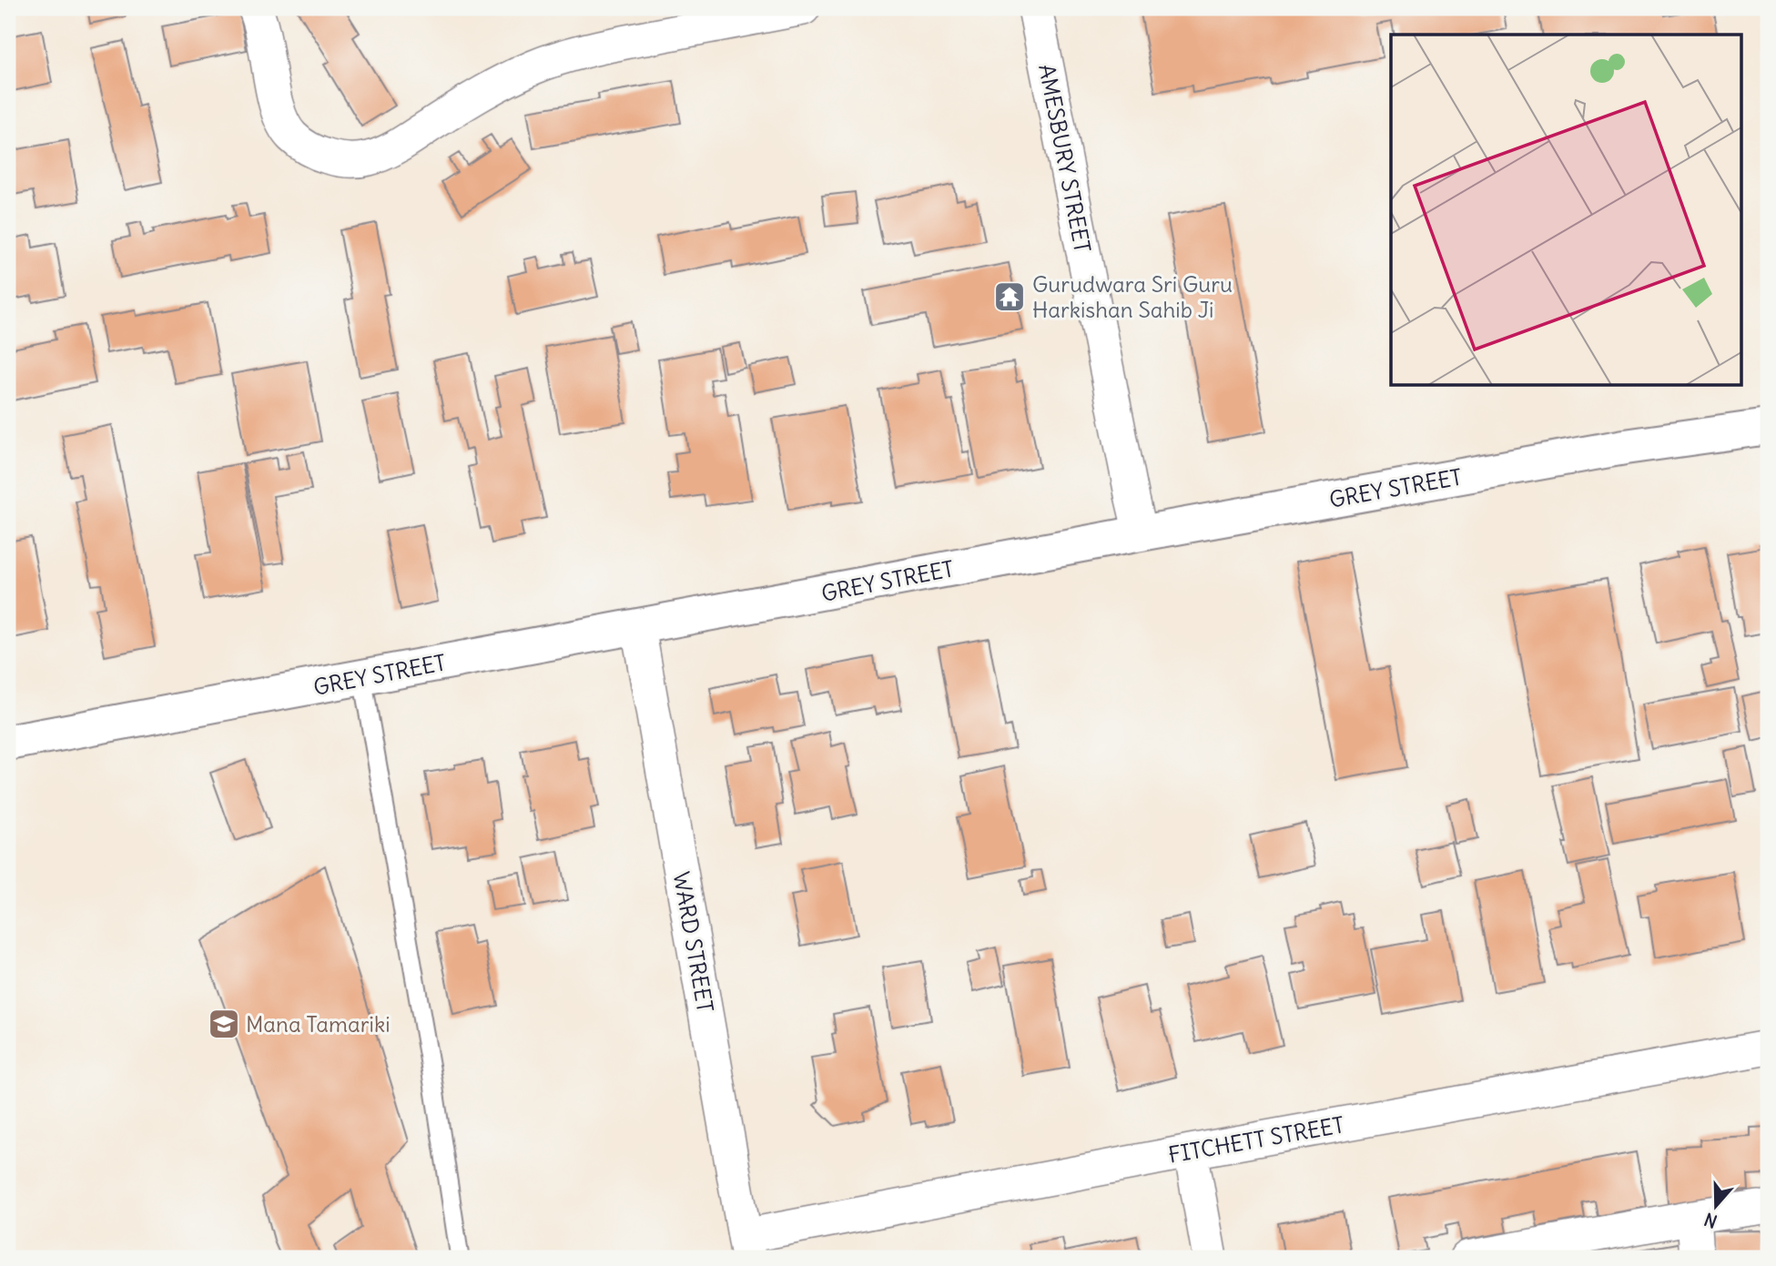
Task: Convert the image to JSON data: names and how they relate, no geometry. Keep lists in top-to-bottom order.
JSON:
{
  "streets": {
    "street": [
      "AMESBURY STREET",
      "GREY STREET",
      "WARD STREET",
      "FITCHETT STREET"
    ]
  },
  "crossings": [
    ["AMESBURY STREET", "GREY STREET"],
    ["GREY STREET", "WARD STREET"],
    ["WARD STREET", "FITCHETT STREET"]
  ],
  "places": {
    "temple": ["Gurudwara Sri Guru Harkishan Sahib Ji"],
    "school or university": ["Mana Tamariki"]
  },
  "north": "bottom"
}
